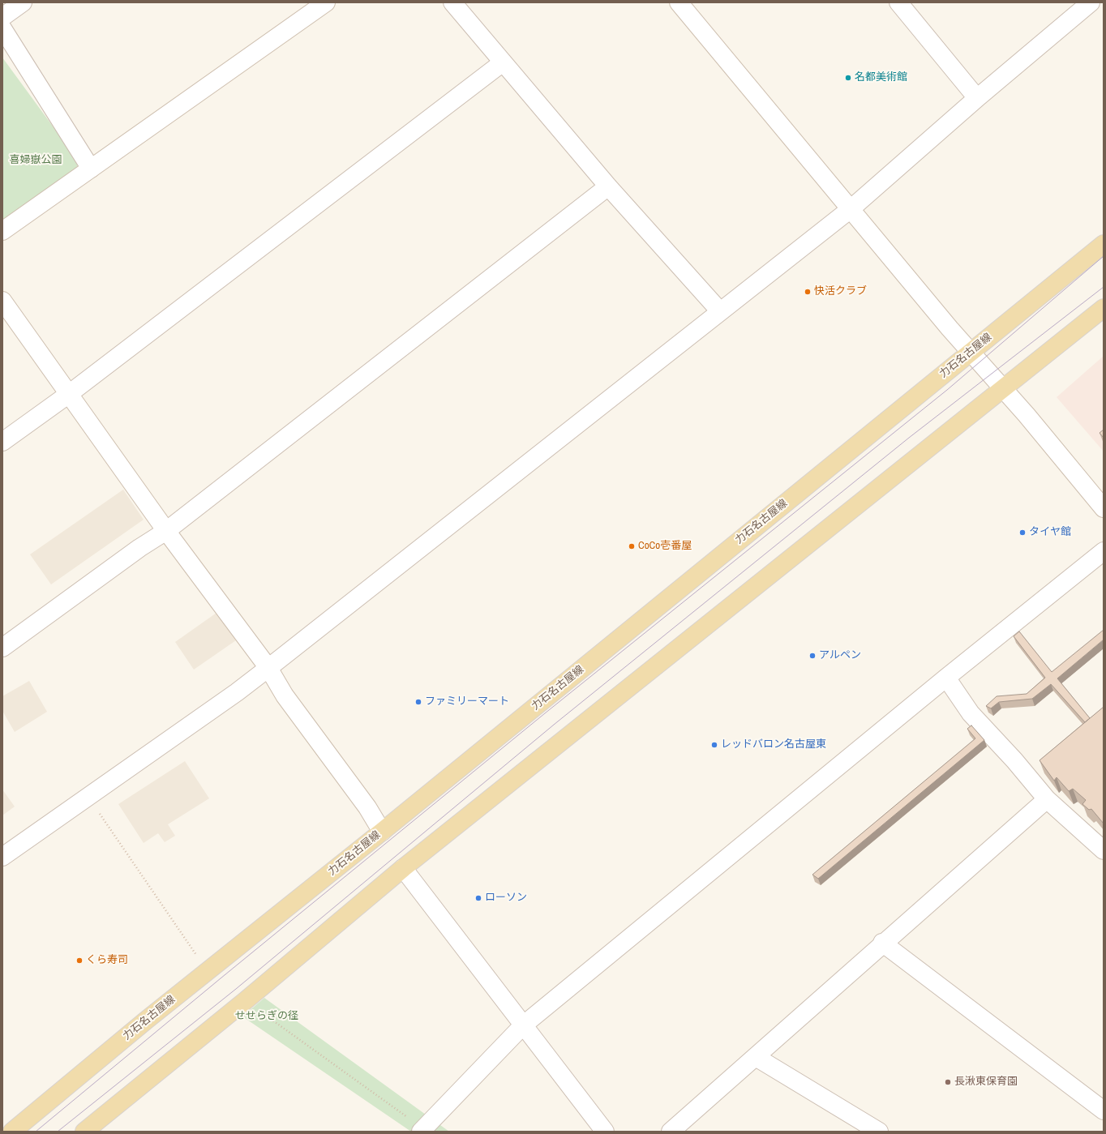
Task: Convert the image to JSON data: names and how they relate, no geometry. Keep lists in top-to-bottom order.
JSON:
{
  "streets": {
    "main road": ["力石名古屋線"]
  },
  "parks": ["喜婦嶽公園", "せせらぎの径"],
  "places": [
    "名都美術館",
    "快活クラブ",
    "タイヤ館",
    "CoCo壱番屋",
    "アルペン",
    "ファミリーマート",
    "レッドバロン名古屋東",
    "ローソン",
    "くら寿司",
    "長湫東保育園"
  ]
}
